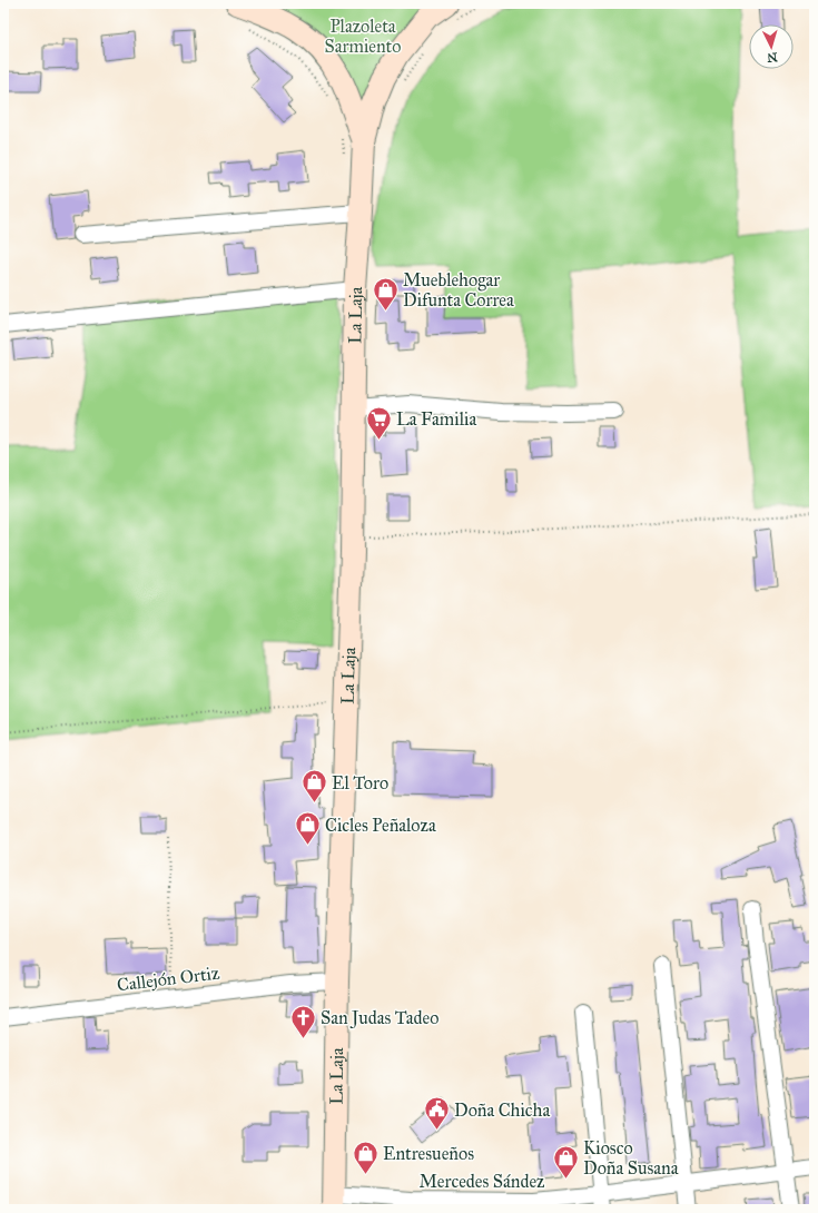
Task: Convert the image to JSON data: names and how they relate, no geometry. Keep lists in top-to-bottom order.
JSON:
{
  "streets": {
    "main road": ["La Laja"],
    "street": ["Callejón Ortiz", "Mercedes Sández"]
  },
  "crossings": [
    ["La Laja", "Callejón Ortiz"],
    ["La Laja", "Mercedes Sández"]
  ],
  "parks": ["Plazoleta Sarmiento"],
  "places": {
    "shop": [
      "Mueblehogar Difunta Correa",
      "El Toro",
      "Cicles Peñaloza",
      "Entresueños",
      "Kiosco Doña Susana"
    ],
    "supermarket": ["La Familia"],
    "church": ["San Judas Tadeo"],
    "public building": ["Doña Chicha"]
  },
  "north": "bottom"
}
